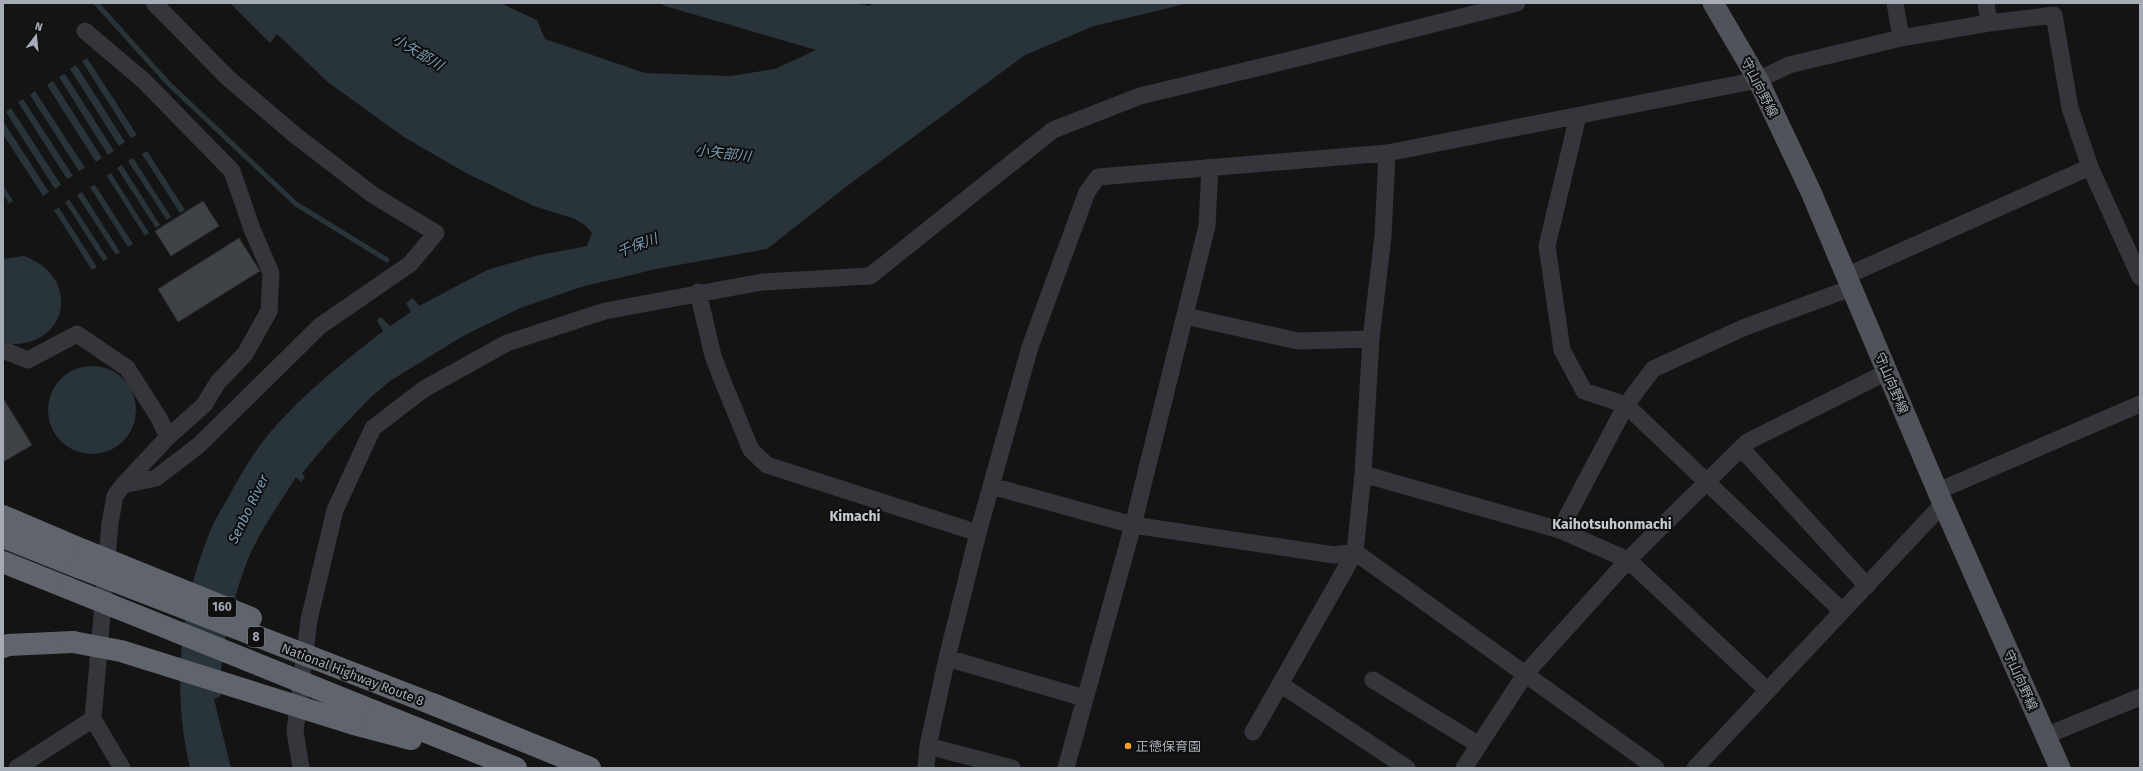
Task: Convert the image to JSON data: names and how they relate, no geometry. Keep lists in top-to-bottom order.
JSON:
{
  "streets": {
    "highway": ["8", "National Highway Route 8"],
    "main road": ["守山向野線"]
  },
  "districts": ["Kimachi", "Kaihotsuhonmachi"],
  "water": ["小矢部川", "千保川", "Senbo River"],
  "places": ["正徳保育園"],
  "north": "top"
}
